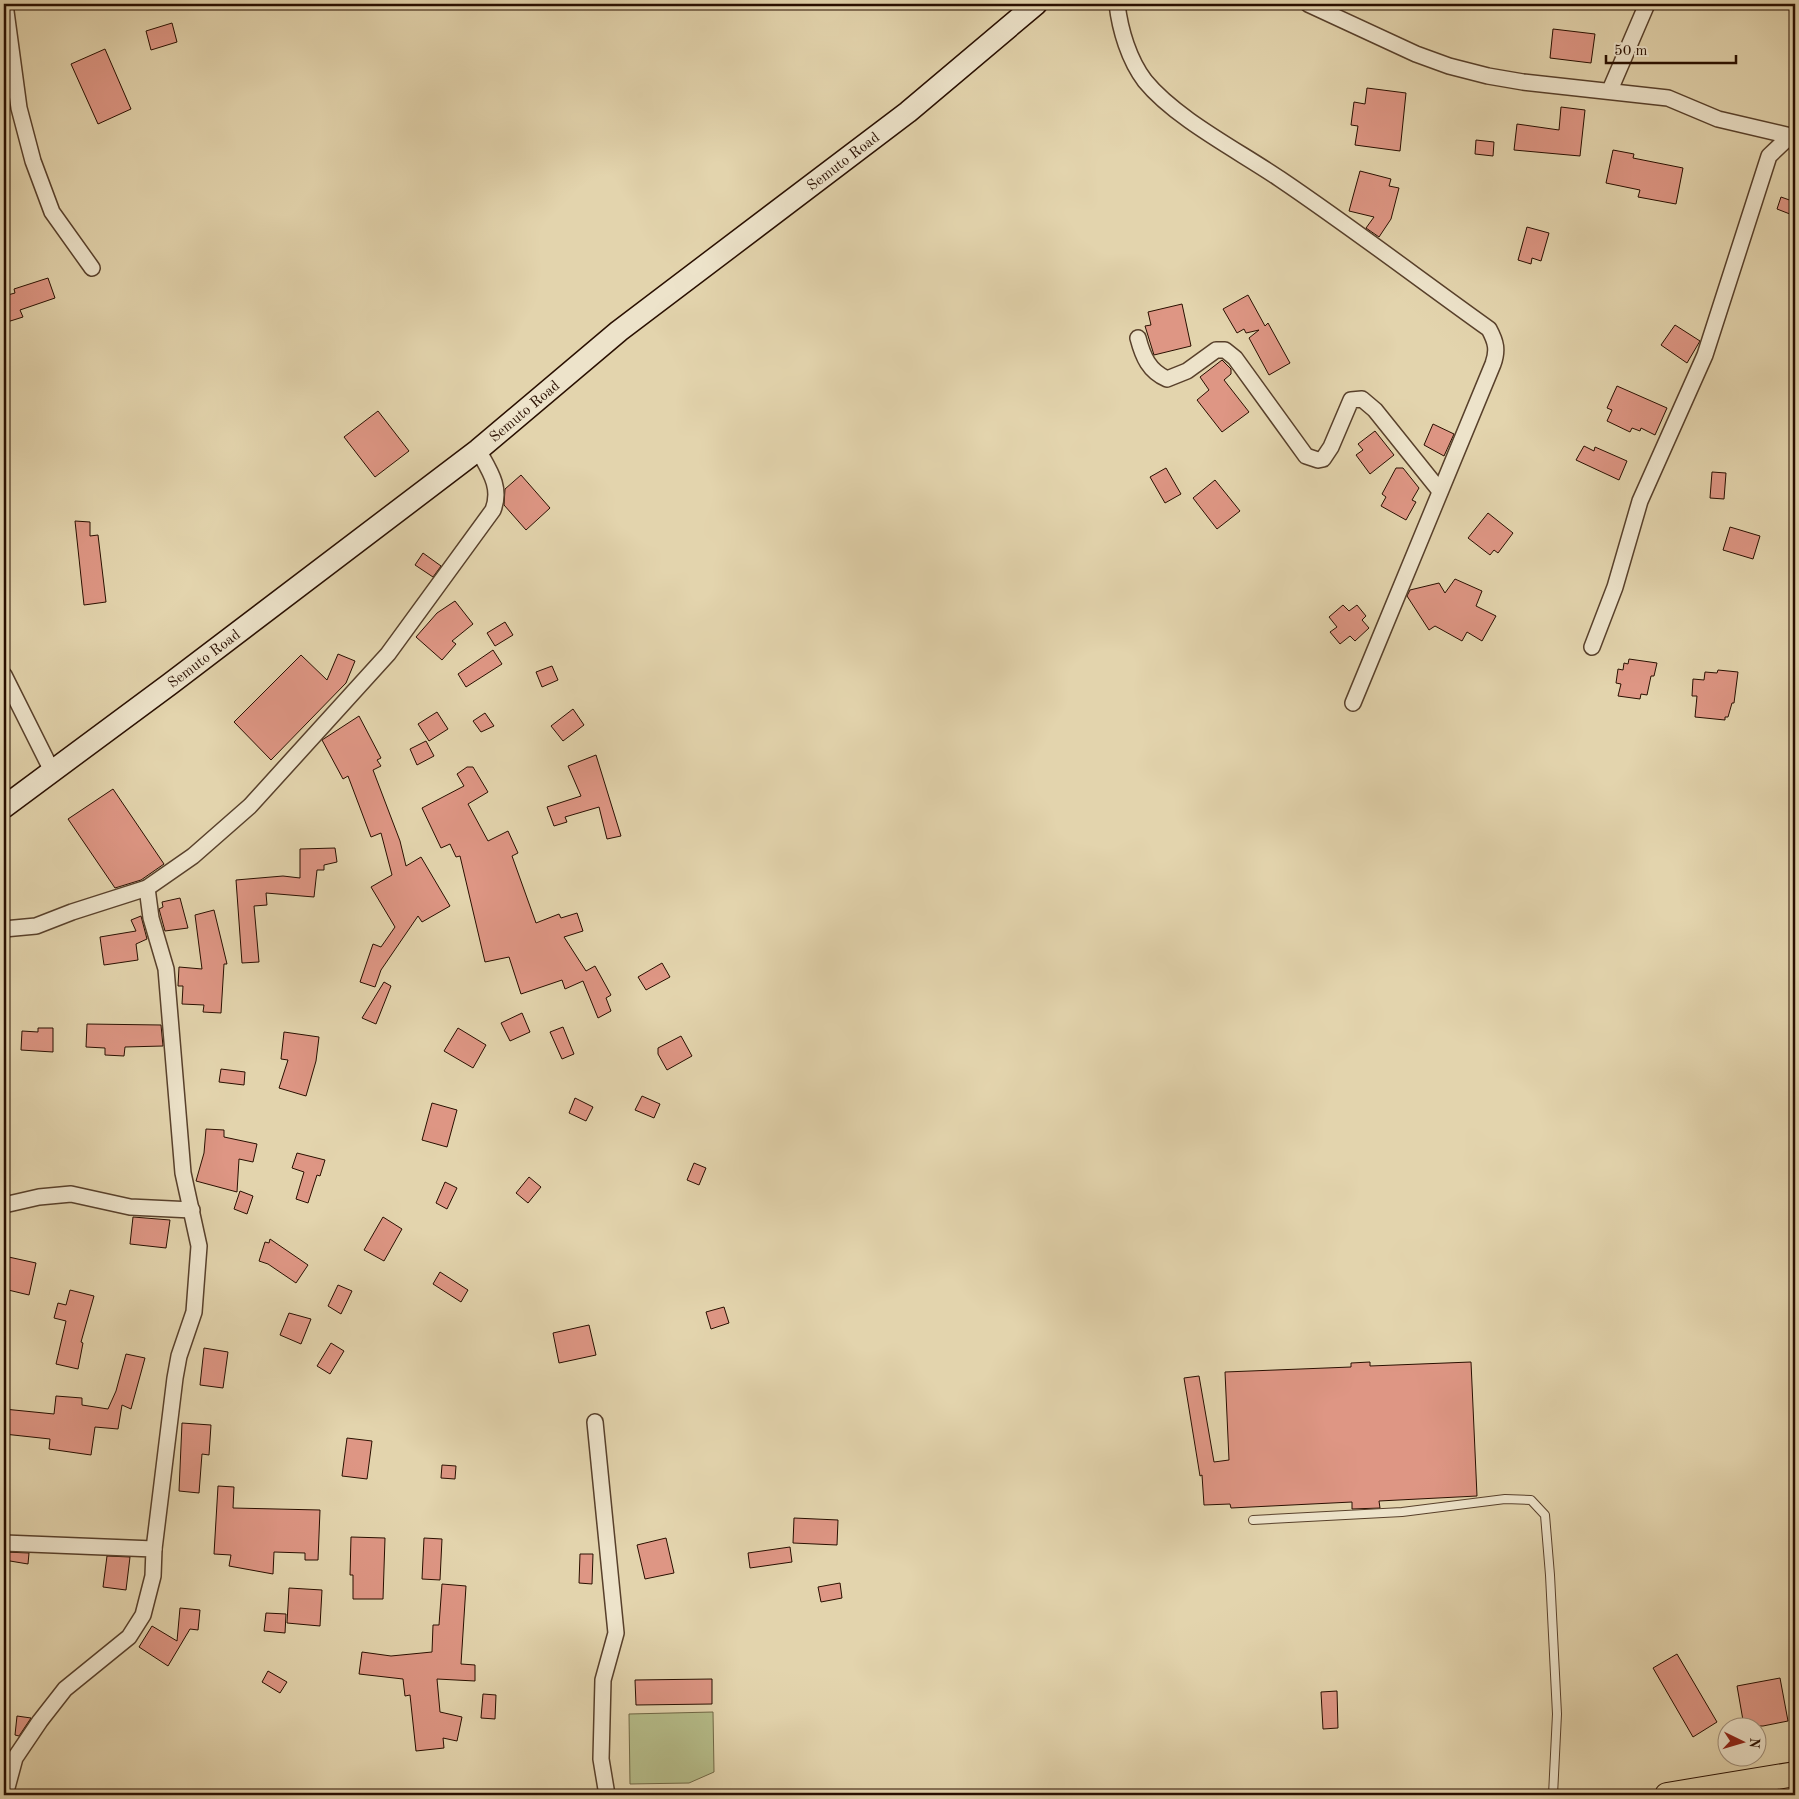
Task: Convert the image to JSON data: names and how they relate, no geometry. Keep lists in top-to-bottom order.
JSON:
{
  "streets": {
    "main road": ["Semuto Road"]
  },
  "scale_bar": "50 m",
  "north": "right"
}
